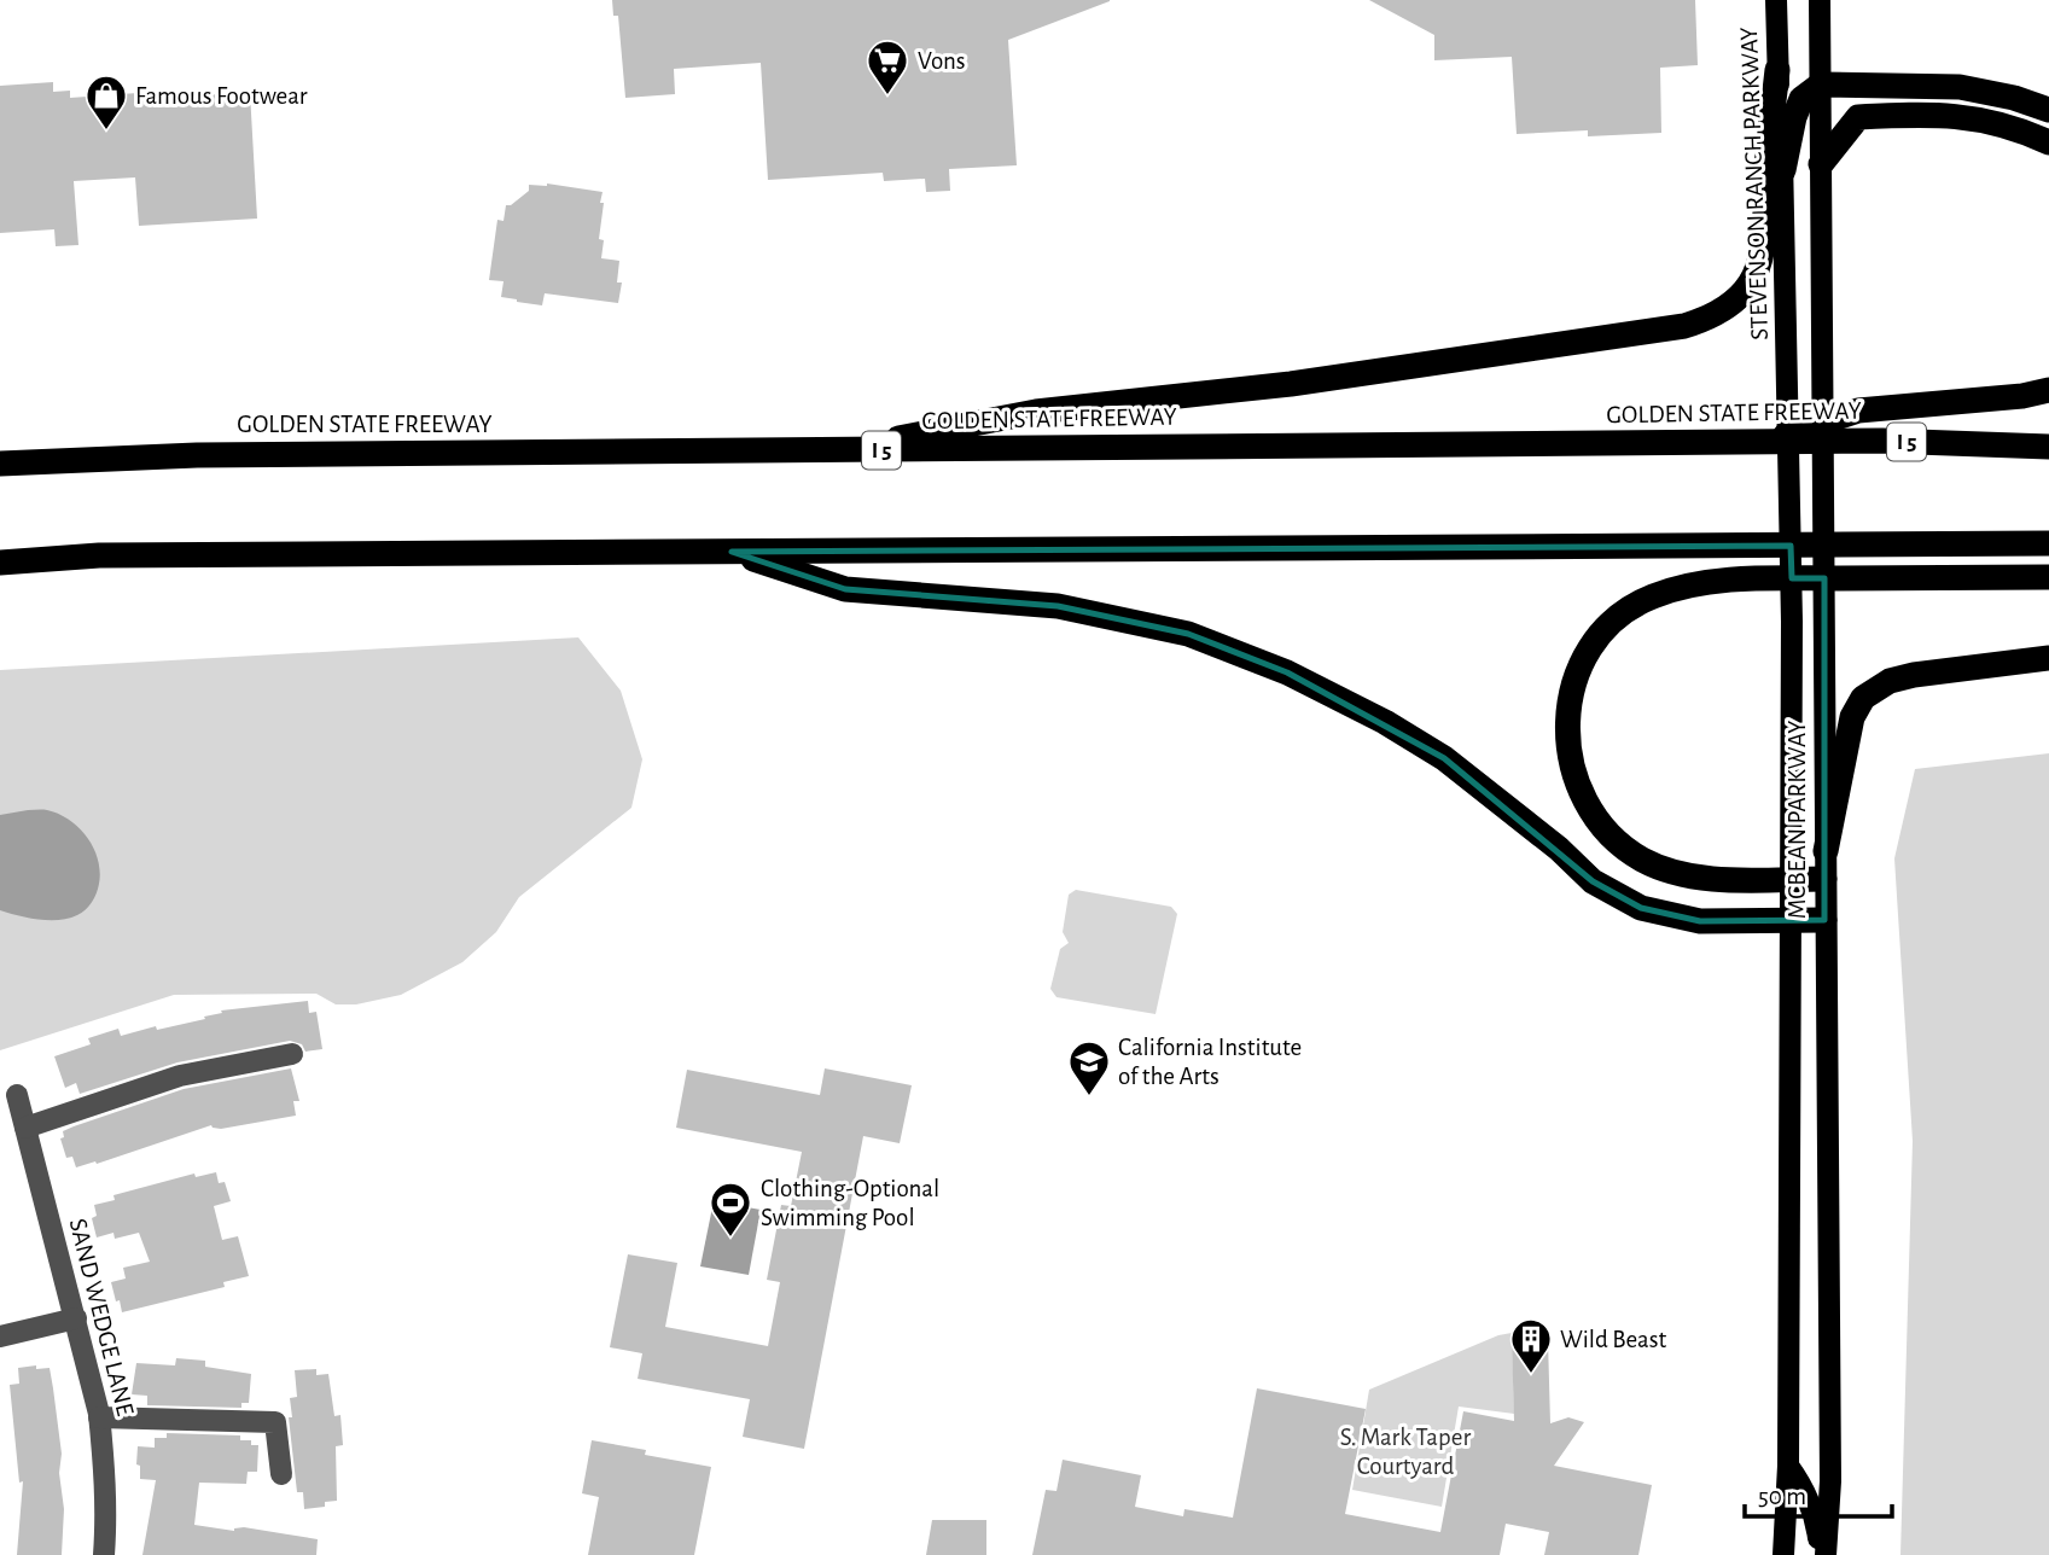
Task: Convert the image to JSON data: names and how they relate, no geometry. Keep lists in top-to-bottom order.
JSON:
{
  "streets": {
    "highway": ["GOLDEN STATE FREEWAY", "I 5"],
    "main road": ["STEVENSON RANCH PARKWAY", "MCBEAN PARKWAY"],
    "street": ["SAND WEDGE LANE"]
  },
  "crossings": [
    ["STEVENSON RANCH PARKWAY", "MCBEAN PARKWAY"]
  ],
  "parks": ["S. Mark Taper Courtyard"],
  "places": {
    "supermarket": ["Vons"],
    "shop": ["Famous Footwear"],
    "school or university": ["California Institute of the Arts"],
    "sports": ["Clothing-Optional Swimming Pool"],
    "building": ["Wild Beast"]
  },
  "scale_bar": "50 m"
}
